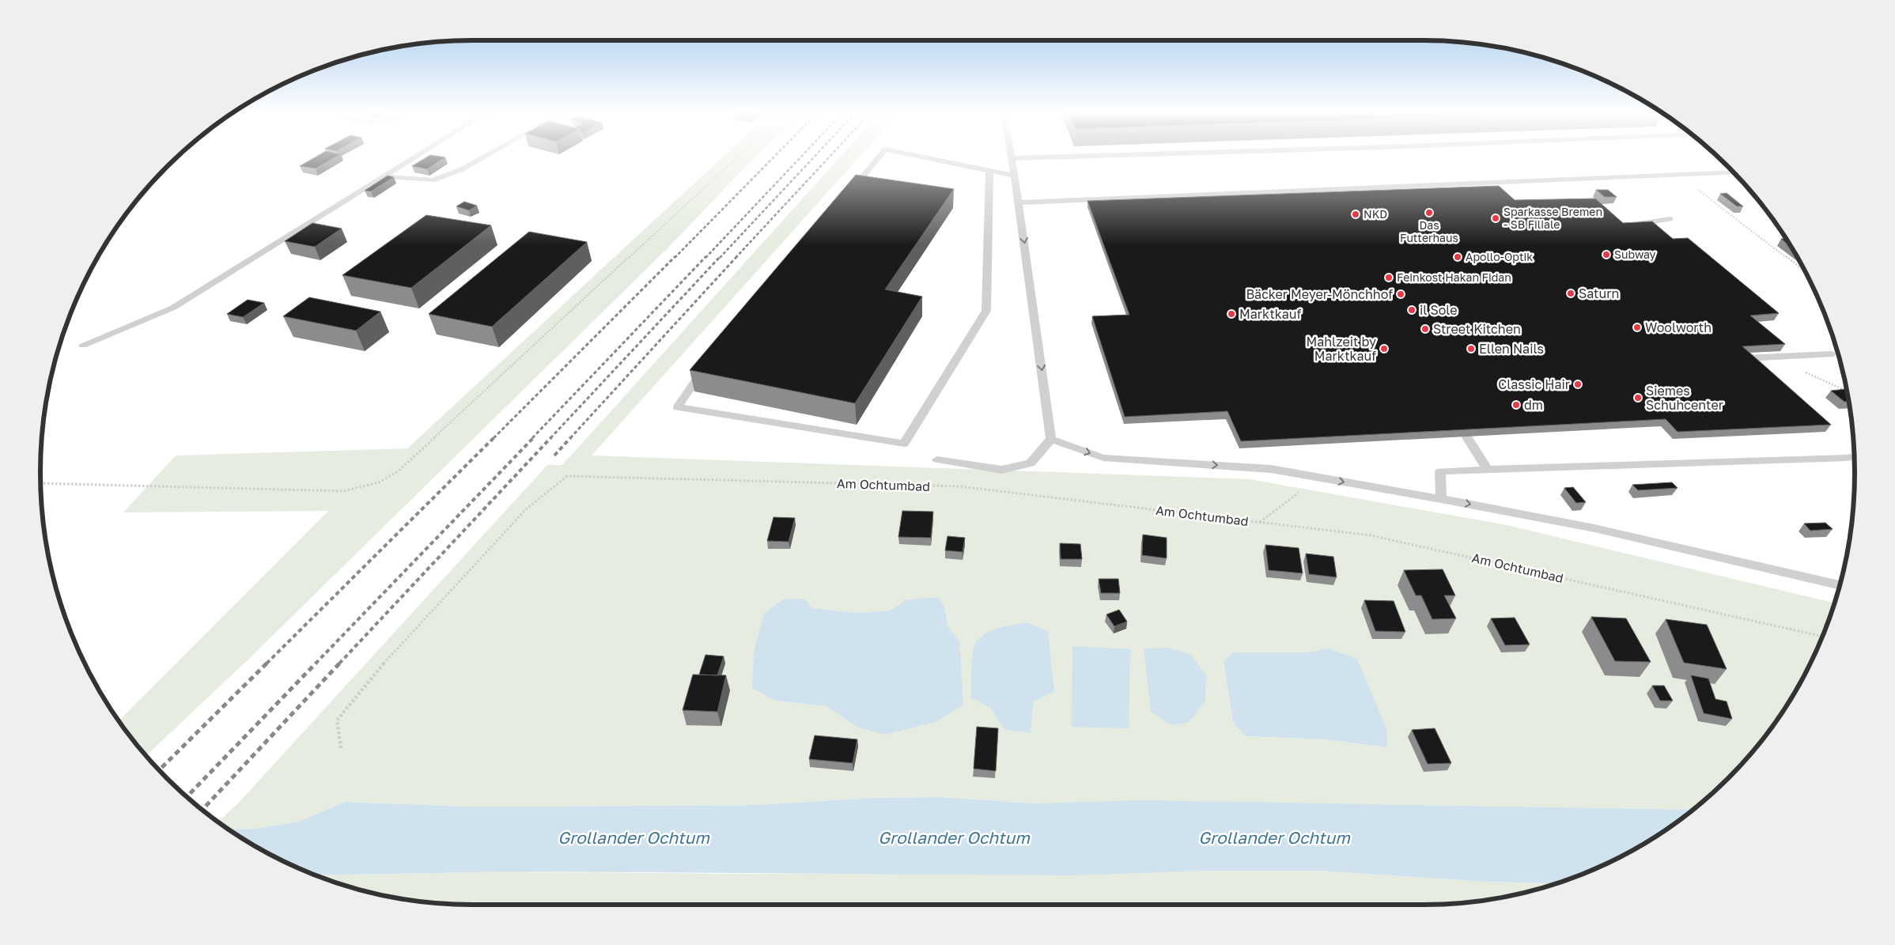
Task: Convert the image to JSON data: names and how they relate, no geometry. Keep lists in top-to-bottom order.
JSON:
{
  "streets": {
    "path": ["Am Ochtumbad"]
  },
  "water": ["Grollander Ochtum"],
  "places": [
    "Das Futterhaus",
    "NKD",
    "Sparkasse Bremen - SB Filiale",
    "Subway",
    "Apollo-Optik",
    "Feinkost Hakan Fidan",
    "Saturn",
    "Bäcker Meyer-Mönchhof",
    "il Sole",
    "Marktkauf",
    "Woolworth",
    "Street Kitchen",
    "Mahlzeit by Marktkauf",
    "Ellen Nails",
    "Classic Hair",
    "Siemes Schuhcenter",
    "dm"
  ]
}
